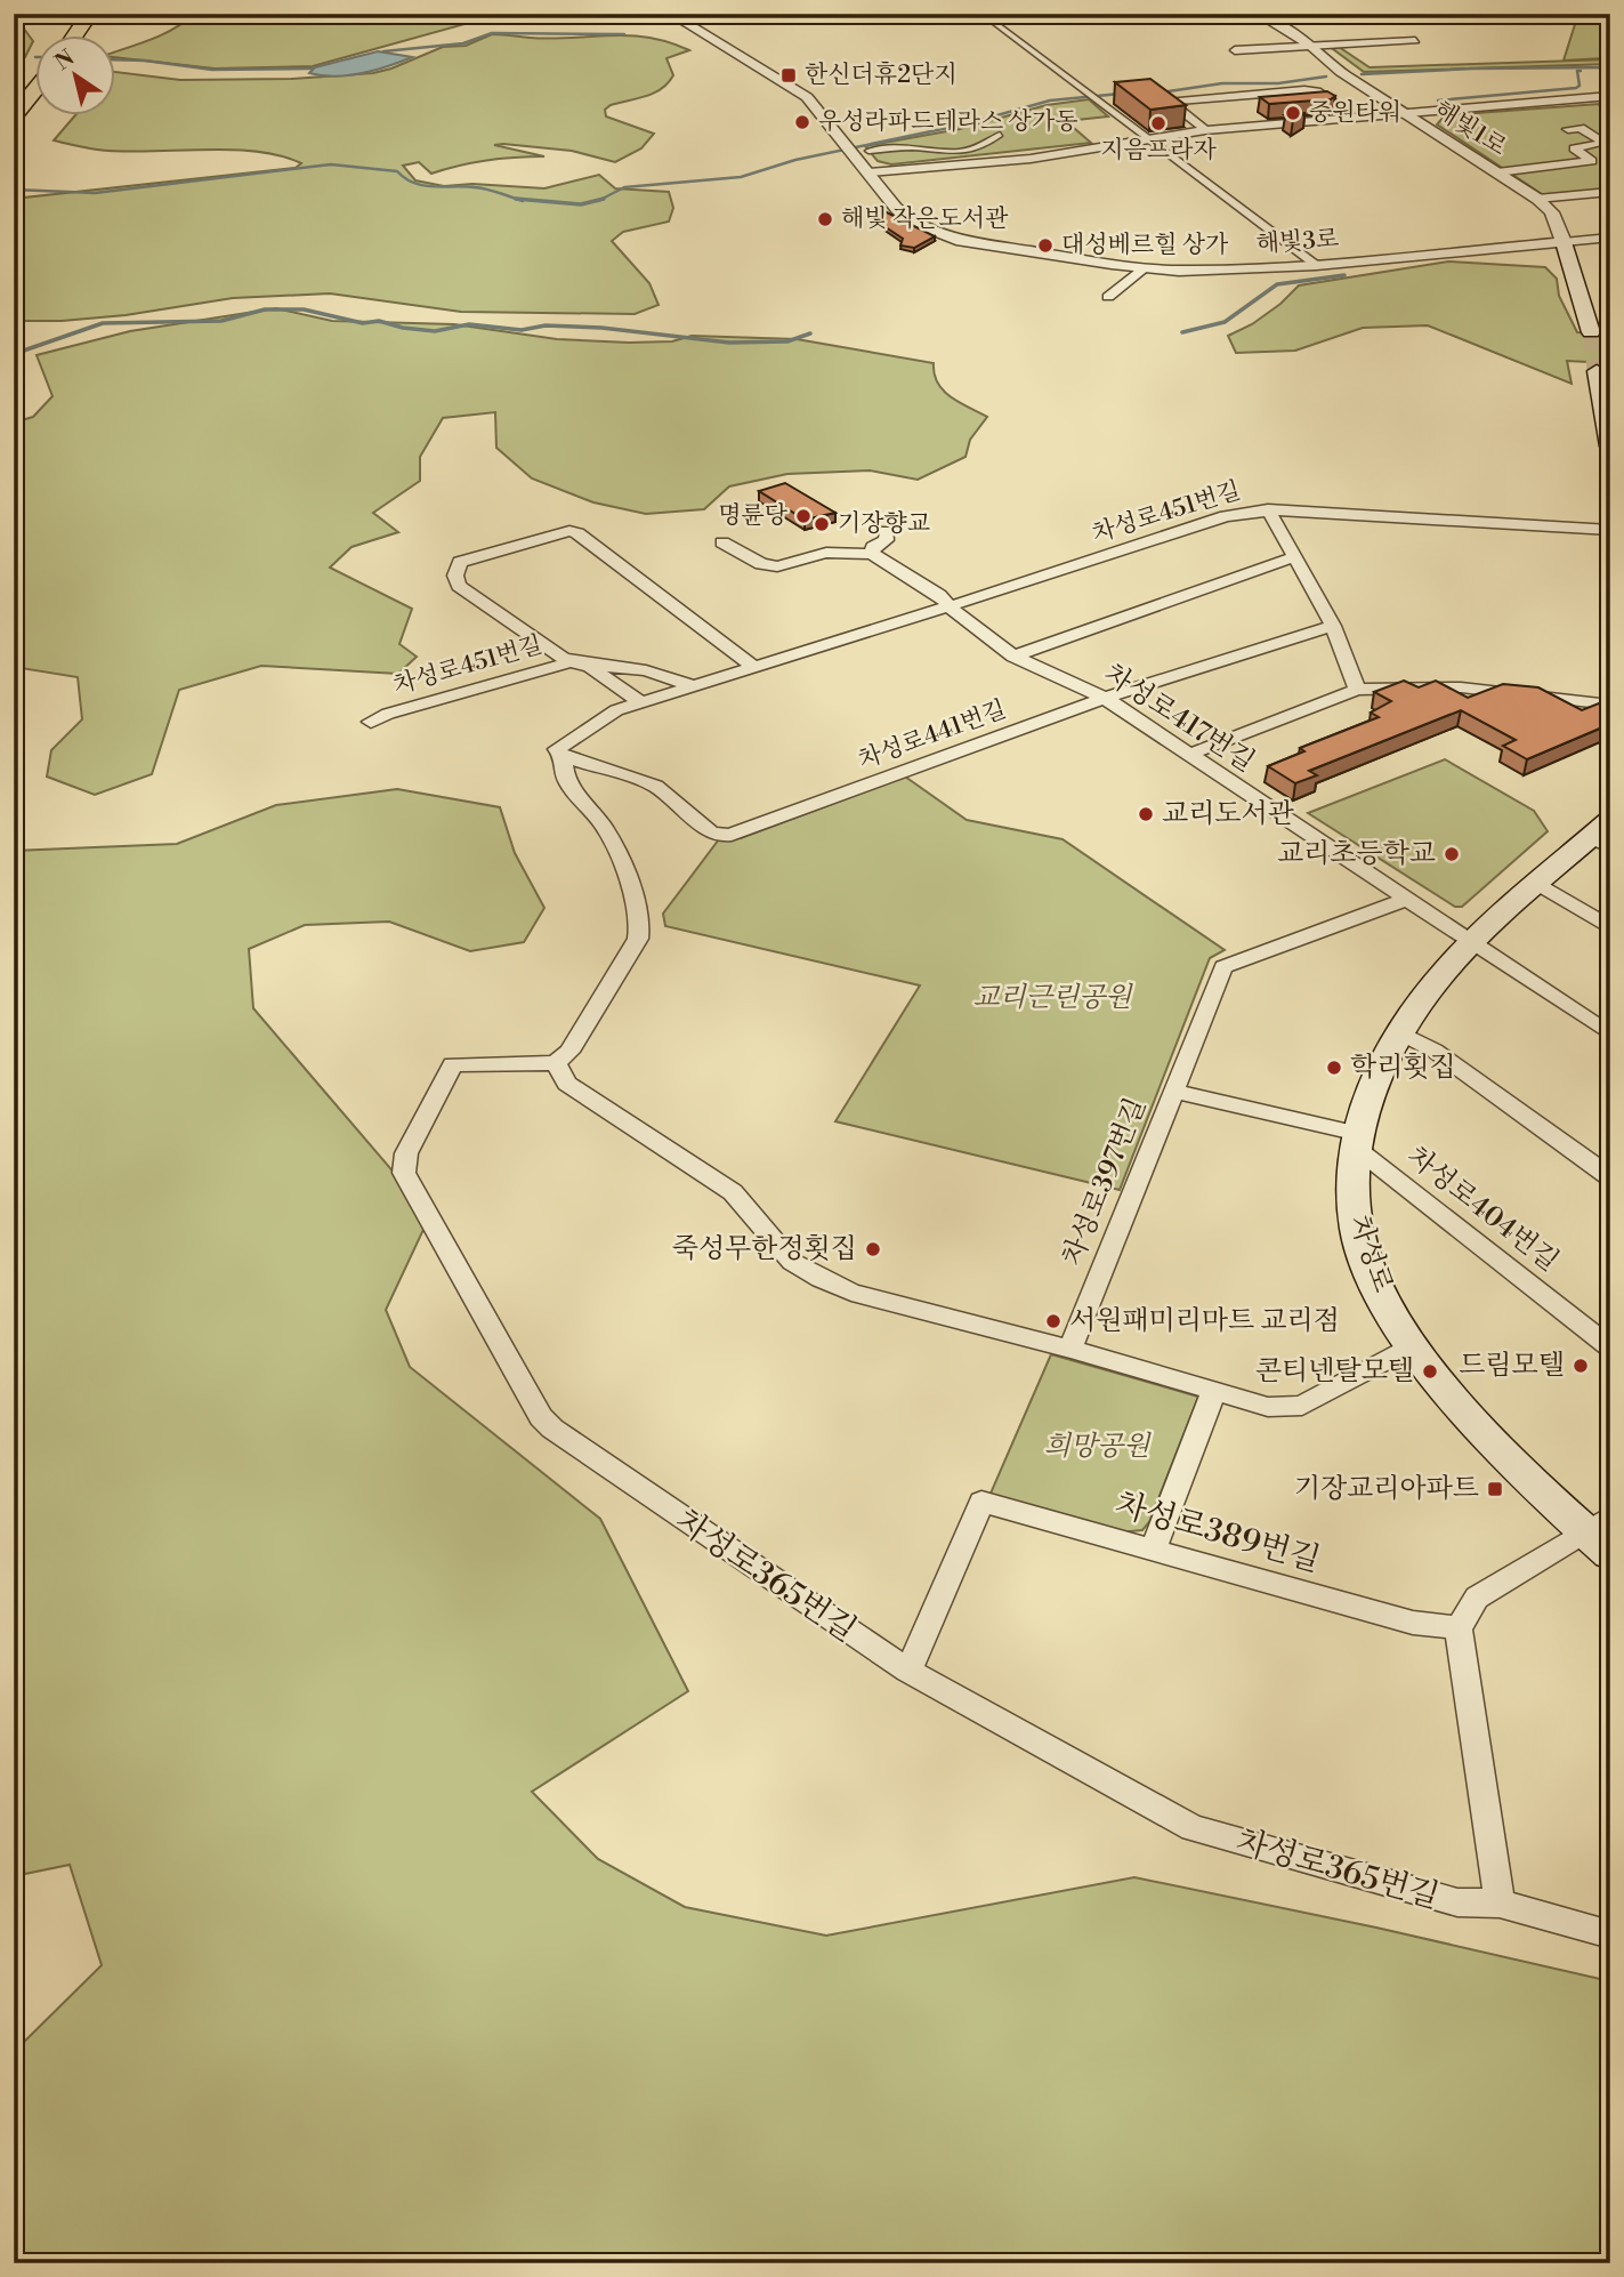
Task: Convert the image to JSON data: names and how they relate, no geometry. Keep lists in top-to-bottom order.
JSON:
{
  "streets": {
    "main road": ["차성로"],
    "street": [
      "해빛1로",
      "해빛3로",
      "차성로451번길",
      "차성로417번길",
      "차성로441번길",
      "차성로397번길",
      "차성로404번길",
      "차성로389번길",
      "차성로365번길"
    ]
  },
  "crossings": [
    ["해빛1로", "해빛3로"],
    ["차성로451번길", "차성로417번길"],
    ["차성로451번길", "차성로441번길"],
    ["차성로417번길", "차성로441번길"],
    ["차성로417번길", "차성로397번길"],
    ["차성로417번길", "차성로"],
    ["차성로404번길", "차성로"],
    ["차성로389번길", "차성로365번길"]
  ],
  "parks": ["교리근린공원", "희망공원"],
  "places": {
    "transit": ["한신더휴2단지", "기장교리아파트"],
    "other": [
      "중원타워",
      "우성라파드테라스 상가동",
      "지음프라자",
      "해빛 작은도서관",
      "대성베르힐 상가",
      "명륜당",
      "기장향교",
      "교리도서관",
      "교리초등학교",
      "학리횟집",
      "죽성무한정횟집",
      "서원패미리마트 교리점",
      "드림모텔",
      "콘티넨탈모텔"
    ]
  },
  "north": "top left"
}
